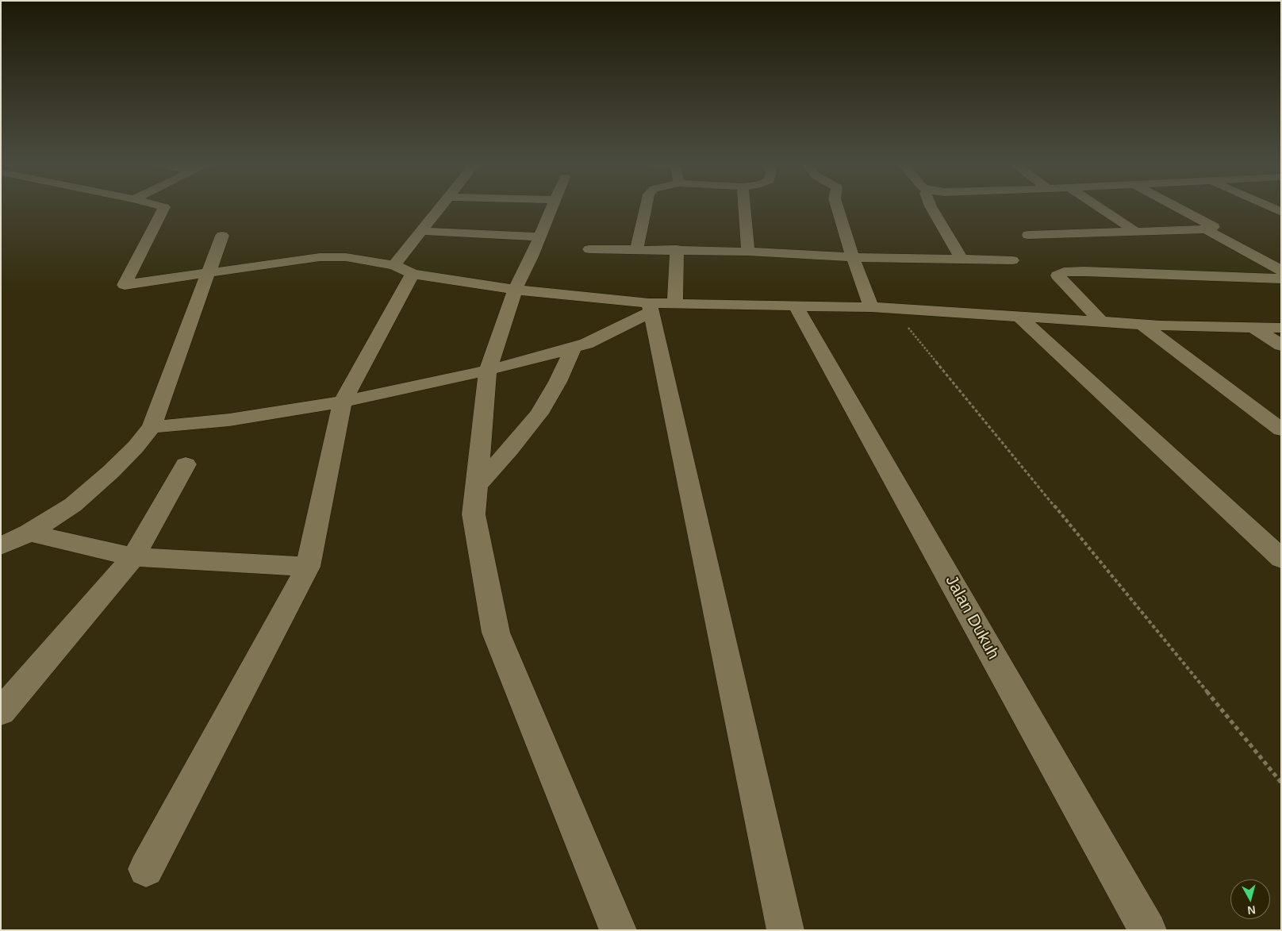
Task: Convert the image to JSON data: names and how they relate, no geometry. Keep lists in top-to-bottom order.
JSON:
{
  "streets": {
    "street": ["Jalan Dukuh"]
  },
  "north": "bottom"
}
